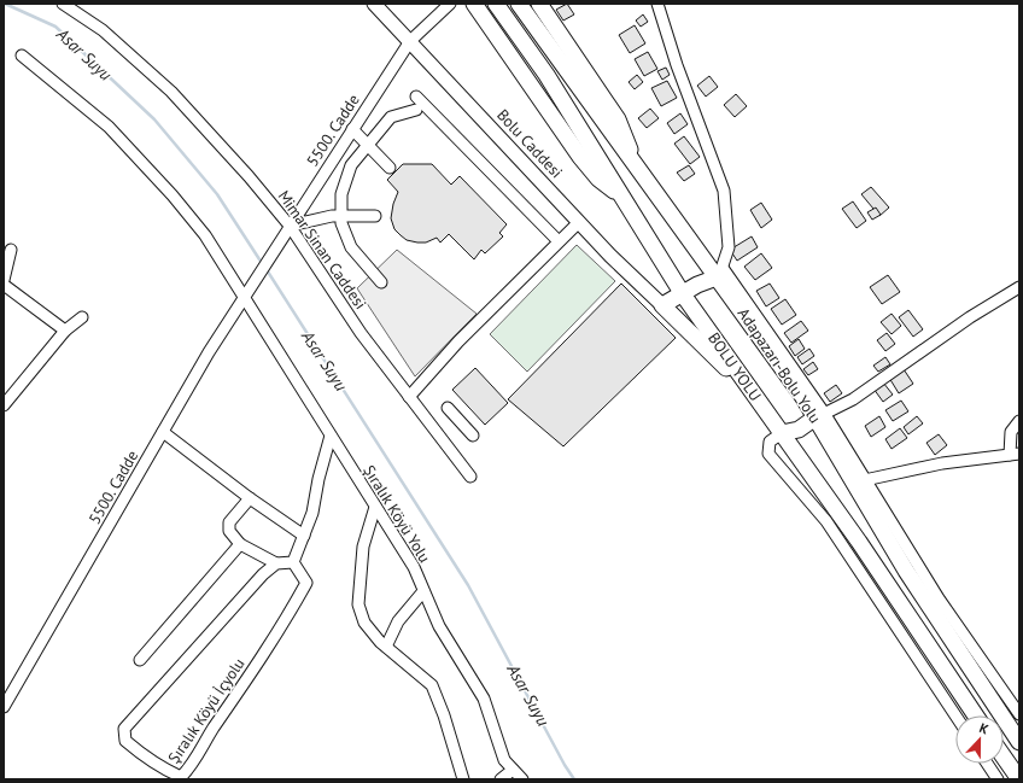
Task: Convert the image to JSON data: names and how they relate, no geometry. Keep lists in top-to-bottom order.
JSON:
{
  "streets": {
    "highway": ["Adapazarı-Bolu Yolu", "BOLU YOLU"],
    "main road": ["Bolu Caddesi"],
    "street": [
      "5500. Cadde",
      "Mimar Sinan Caddesi",
      "Şıralık Köyü Yolu",
      "Şıralık Köyü İçyolu"
    ]
  },
  "crossings": [
    ["5500. Cadde", "Bolu Caddesi"],
    ["5500. Cadde", "Mimar Sinan Caddesi"],
    ["5500. Cadde", "Şıralık Köyü Yolu"]
  ],
  "water": ["Asar Suyu"],
  "north": "top"
}
